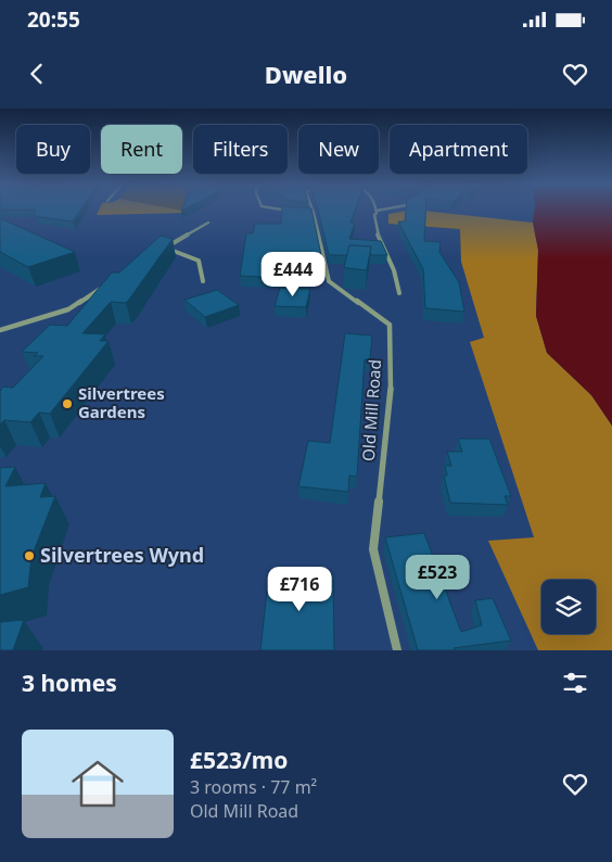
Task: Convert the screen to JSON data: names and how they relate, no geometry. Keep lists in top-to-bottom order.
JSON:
{
  "streets": {
    "street": ["Old Mill Road"]
  },
  "places": ["Silvertrees Gardens", "Silvertrees Wynd"],
  "page": {
    "status": "20:55",
    "header": "Dwello",
    "chip": [
      "Buy",
      "Rent",
      "Filters",
      "New",
      "Apartment"
    ],
    "price": ["£444", "£523", "£716"],
    "heading": "3 homes",
    "list": [
      {
        "name": "£523/mo",
        "note": "3 rooms · 77 m² · Old Mill Road"
      }
    ]
  }
}
